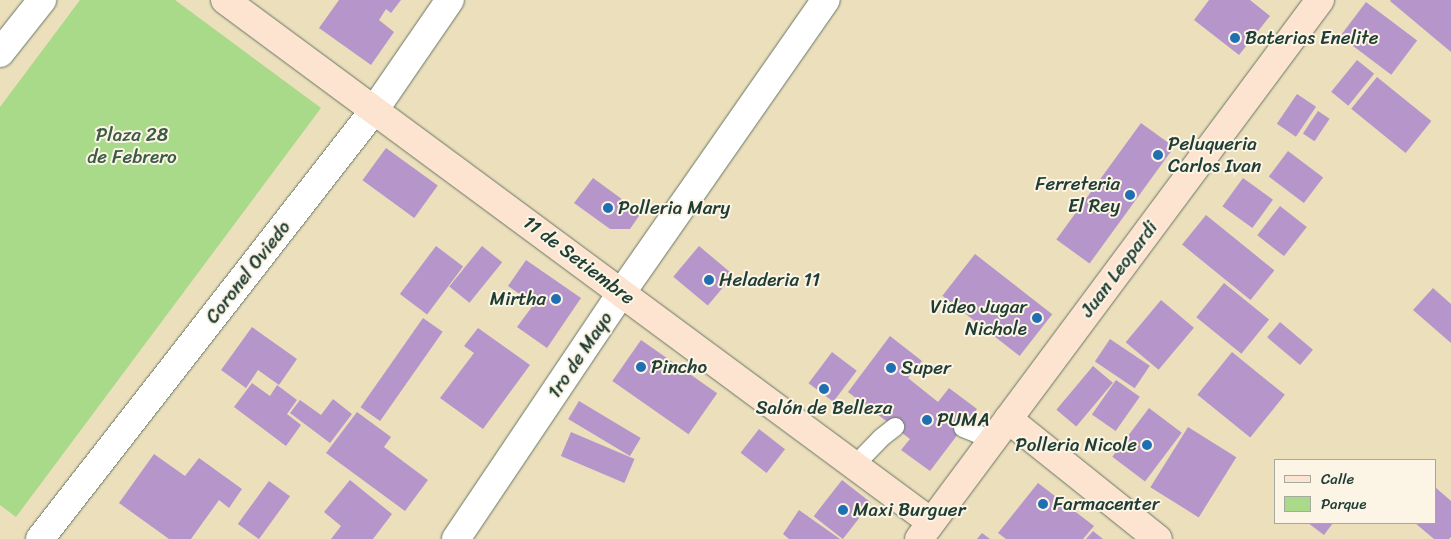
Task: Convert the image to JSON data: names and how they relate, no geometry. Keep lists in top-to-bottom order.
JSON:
{
  "streets": {
    "main road": ["11 de Setiembre", "Juan Leopardi"],
    "street": ["Coronel Oviedo", "1ro de Mayo"]
  },
  "crossings": [
    ["11 de Setiembre", "Juan Leopardi"],
    ["11 de Setiembre", "Coronel Oviedo"],
    ["11 de Setiembre", "1ro de Mayo"]
  ],
  "parks": ["Plaza 28 de Febrero"],
  "places": [
    "Baterias Enelite",
    "Peluqueria Carlos Ivan",
    "Ferreteria El Rey",
    "Polleria Mary",
    "Heladeria 11",
    "Mirtha",
    "Video Jugar Nichole",
    "Pincho",
    "Super",
    "Salón de Belleza",
    "PUMA",
    "Polleria Nicole",
    "Farmacenter",
    "Maxi Burguer"
  ],
  "legend": ["Calle", "Parque"]
}
